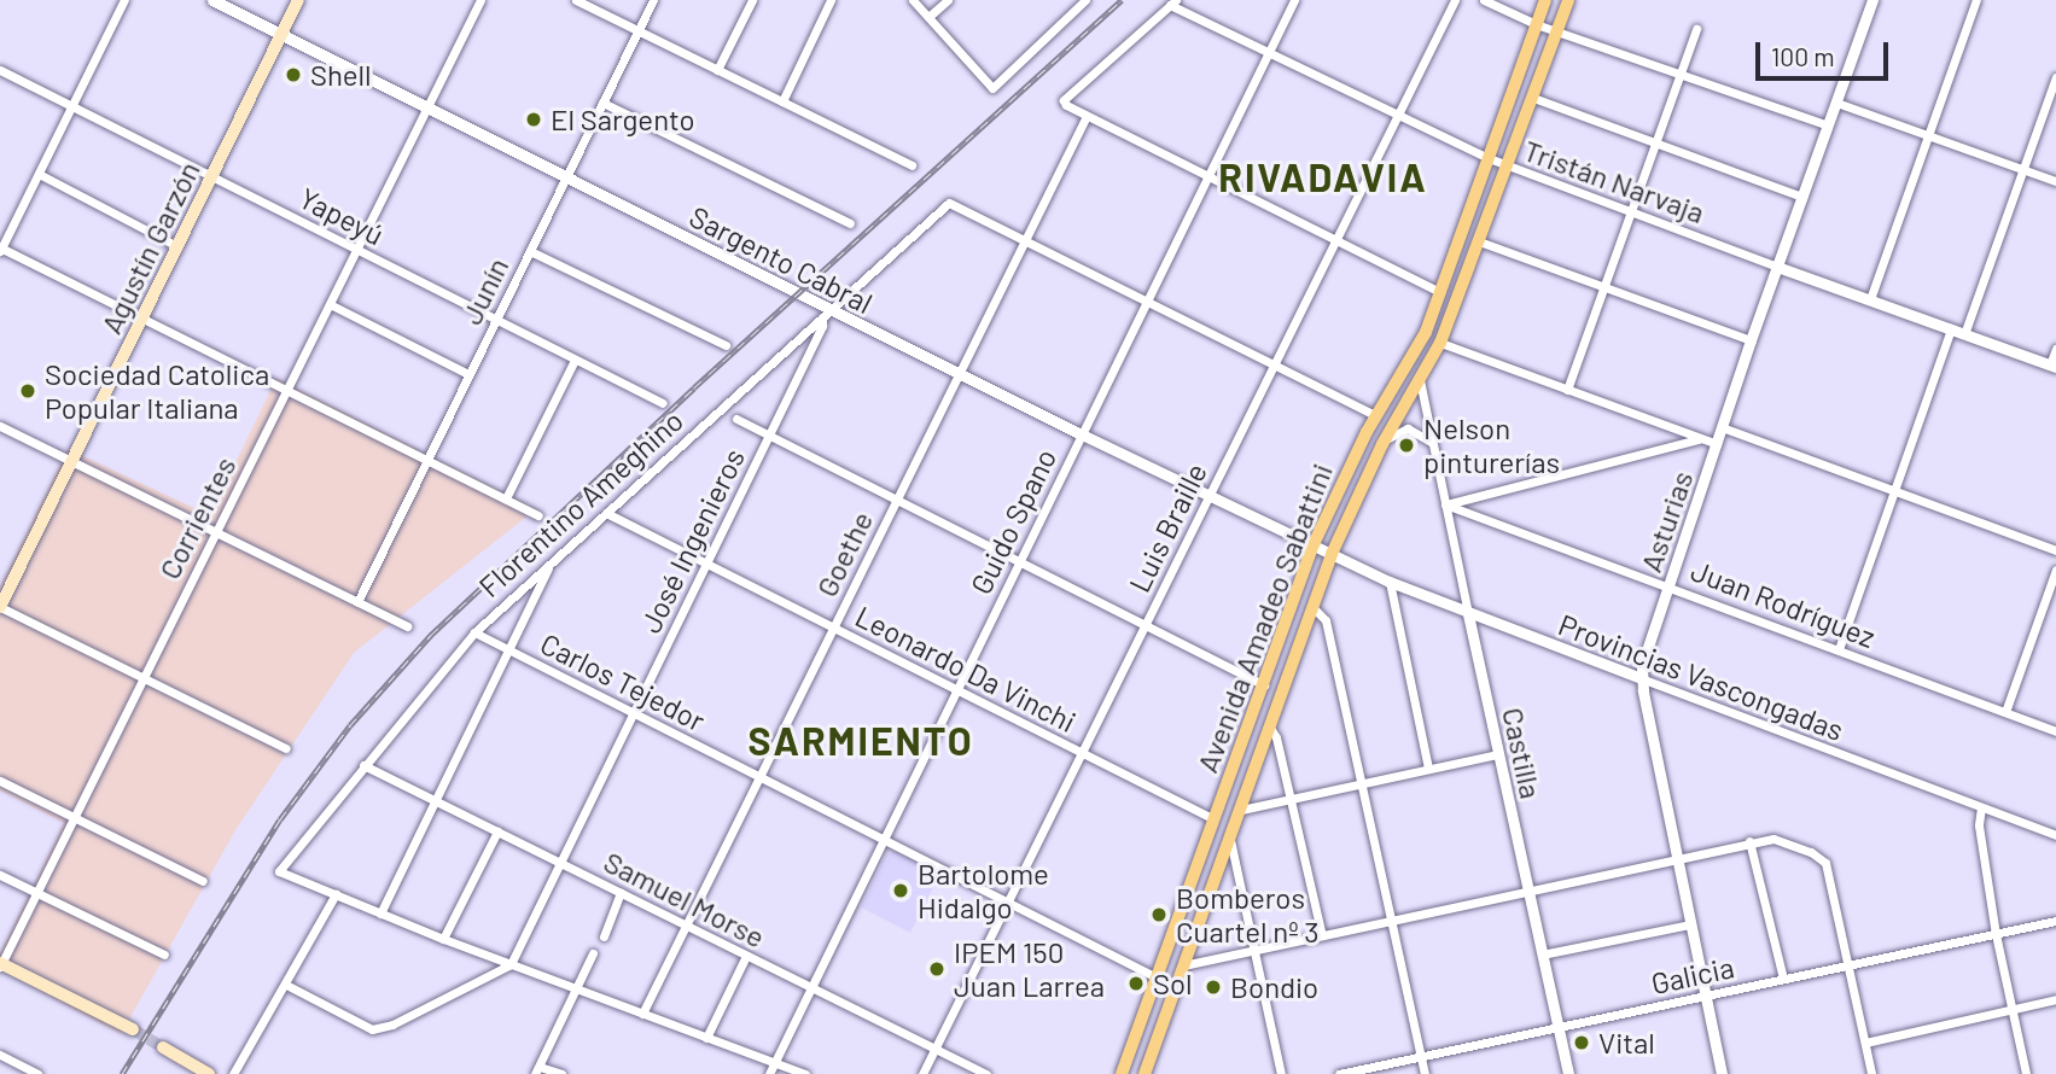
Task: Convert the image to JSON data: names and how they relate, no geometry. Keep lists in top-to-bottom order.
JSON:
{
  "streets": {
    "main road": ["Agustín Garzón", "Avenida Amadeo Sabattini"],
    "street": [
      "Tristán Narvaja",
      "Yapeyú",
      "Sargento Cabral",
      "Junín",
      "Florentino Ameghino",
      "Corrientes",
      "Guido Spano",
      "Asturias",
      "Luis Braille",
      "José Ingenieros",
      "Goethe",
      "Juan Rodríguez",
      "Leonardo Da Vinchi",
      "Provincias Vascongadas",
      "Carlos Tejedor",
      "Castilla",
      "Samuel Morse",
      "Galicia"
    ]
  },
  "crossings": [
    ["Tristán Narvaja", "Guido Spano"],
    ["Tristán Narvaja", "Asturias"],
    ["Tristán Narvaja", "Luis Braille"],
    ["Tristán Narvaja", "Avenida Amadeo Sabattini"],
    ["Yapeyú", "Agustín Garzón"],
    ["Yapeyú", "Junín"],
    ["Yapeyú", "Corrientes"],
    ["Agustín Garzón", "Sargento Cabral"],
    ["Sargento Cabral", "Junín"],
    ["Sargento Cabral", "Florentino Ameghino"],
    ["Sargento Cabral", "Corrientes"],
    ["Sargento Cabral", "Guido Spano"],
    ["Sargento Cabral", "Luis Braille"],
    ["Sargento Cabral", "José Ingenieros"],
    ["Sargento Cabral", "Goethe"],
    ["Sargento Cabral", "Avenida Amadeo Sabattini"],
    ["Sargento Cabral", "Provincias Vascongadas"],
    ["Florentino Ameghino", "José Ingenieros"],
    ["Florentino Ameghino", "Goethe"],
    ["Florentino Ameghino", "Leonardo Da Vinchi"],
    ["Florentino Ameghino", "Carlos Tejedor"],
    ["Florentino Ameghino", "Samuel Morse"],
    ["Guido Spano", "Leonardo Da Vinchi"],
    ["Guido Spano", "Carlos Tejedor"],
    ["Guido Spano", "Samuel Morse"],
    ["Asturias", "Juan Rodríguez"],
    ["Asturias", "Provincias Vascongadas"],
    ["Asturias", "Galicia"],
    ["Luis Braille", "Leonardo Da Vinchi"],
    ["Luis Braille", "Carlos Tejedor"],
    ["Luis Braille", "Samuel Morse"],
    ["José Ingenieros", "Leonardo Da Vinchi"],
    ["José Ingenieros", "Carlos Tejedor"],
    ["José Ingenieros", "Samuel Morse"],
    ["Goethe", "Leonardo Da Vinchi"],
    ["Goethe", "Carlos Tejedor"],
    ["Goethe", "Samuel Morse"],
    ["Juan Rodríguez", "Castilla"],
    ["Avenida Amadeo Sabattini", "Leonardo Da Vinchi"],
    ["Avenida Amadeo Sabattini", "Provincias Vascongadas"],
    ["Avenida Amadeo Sabattini", "Carlos Tejedor"],
    ["Avenida Amadeo Sabattini", "Castilla"],
    ["Provincias Vascongadas", "Castilla"],
    ["Castilla", "Galicia"]
  ],
  "districts": ["RIVADAVIA", "SARMIENTO"],
  "places": [
    "Shell",
    "El Sargento",
    "Sociedad Catolica Popular Italiana",
    "Nelson pinturerías",
    "Bartolome Hidalgo",
    "Bomberos Cuartel nº 3",
    "IPEM 150 Juan Larrea",
    "Sol",
    "Bondio",
    "Vital"
  ],
  "scale_bar": "100 m"
}
